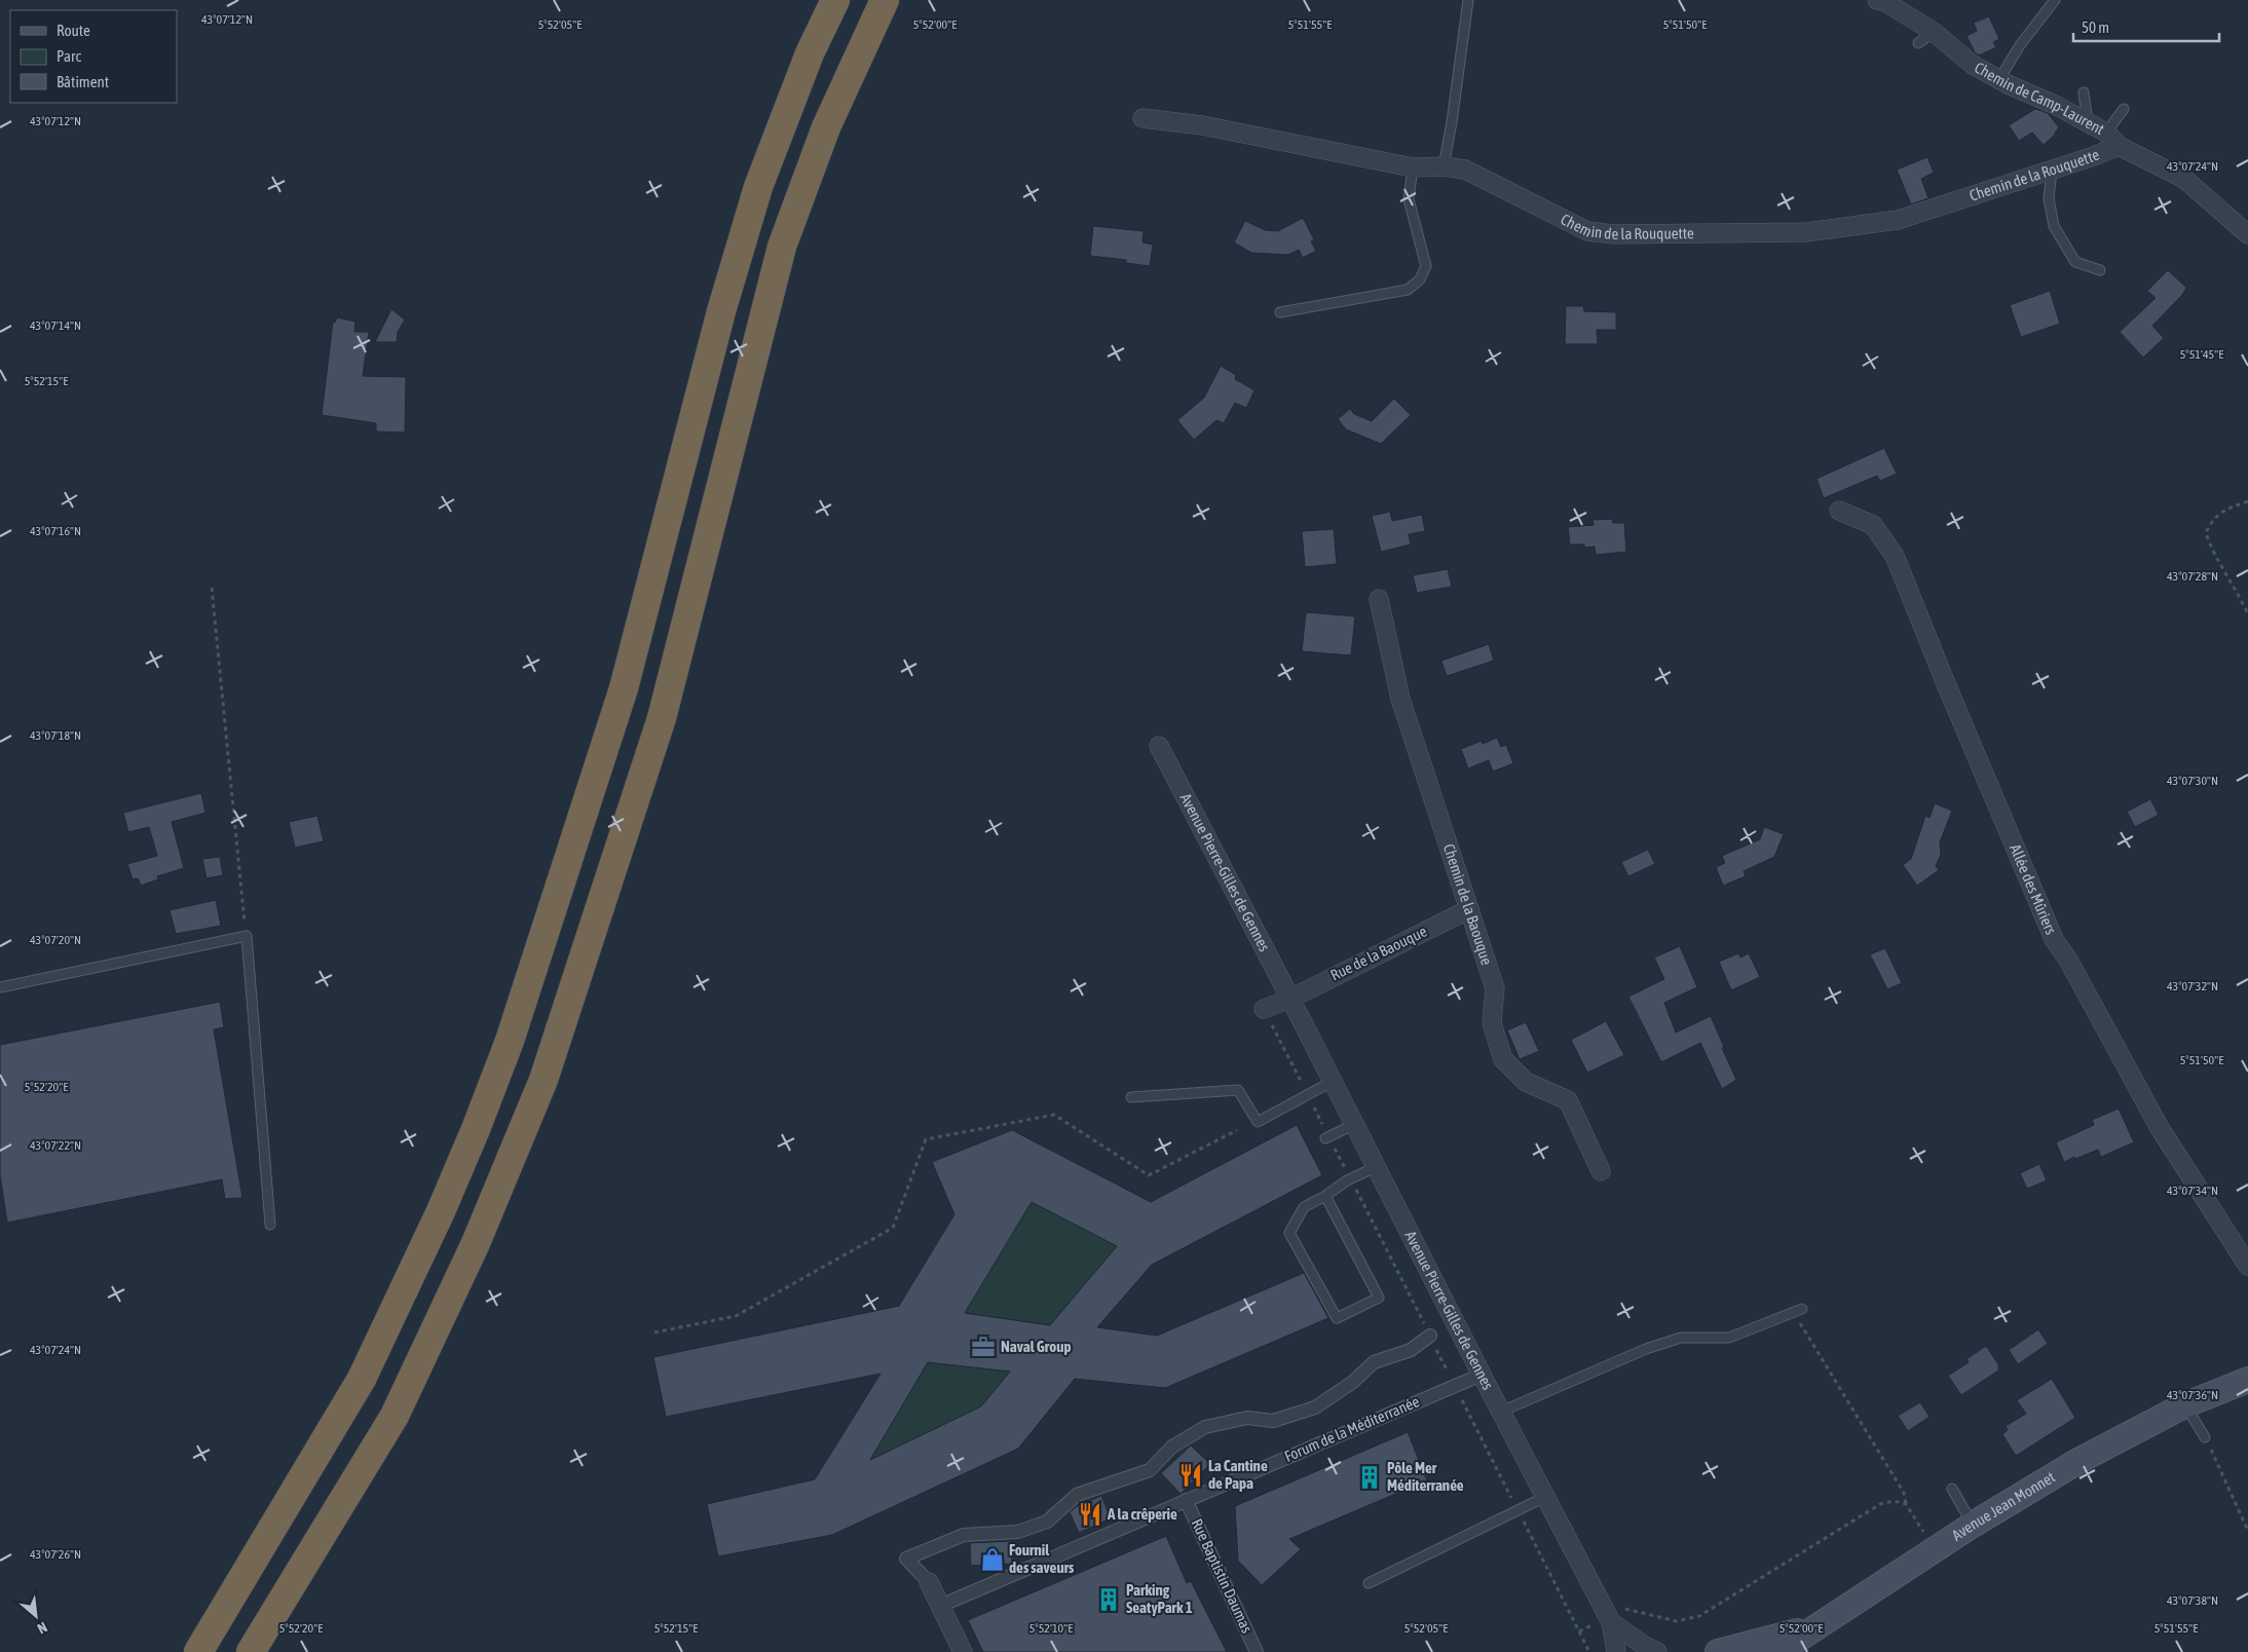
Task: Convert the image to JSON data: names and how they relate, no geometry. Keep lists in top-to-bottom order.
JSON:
{
  "streets": {
    "main road": ["Avenue Jean Monnet"],
    "street": [
      "Chemin de Camp-Laurent",
      "Chemin de la Rouquette",
      "Avenue Pierre-Gilles de Gennes",
      "Allée des Mûriers",
      "Chemin de la Baouque",
      "Rue de la Baouque",
      "Forum de la Méditerranée",
      "Rue Baptistin Daumas"
    ]
  },
  "crossings": [
    ["Chemin de Camp-Laurent", "Chemin de la Rouquette"],
    ["Avenue Pierre-Gilles de Gennes", "Rue de la Baouque"],
    ["Avenue Pierre-Gilles de Gennes", "Forum de la Méditerranée"],
    ["Chemin de la Baouque", "Rue de la Baouque"],
    ["Forum de la Méditerranée", "Rue Baptistin Daumas"]
  ],
  "places": {
    "office": ["Naval Group"],
    "restaurant": ["La Cantine de Papa", "A la crêperie"],
    "building": ["Pôle Mer Méditerranée", "Parking SeatyPark 1"],
    "shop": ["Fournil des saveurs"]
  },
  "legend": ["Route", "Parc", "Bâtiment"],
  "scale_bar": "50 m",
  "north": "bottom right",
  "coordinates": [
    "43°07'12\"N",
    "5°52'05\"E",
    "5°52'00\"E",
    "5°51'55\"E",
    "5°51'50\"E",
    "43°07'24\"N",
    "43°07'14\"N",
    "5°51'45\"E",
    "5°52'15\"E",
    "43°07'16\"N",
    "43°07'28\"N",
    "43°07'18\"N",
    "43°07'30\"N",
    "43°07'20\"N",
    "43°07'32\"N",
    "5°52'20\"E",
    "43°07'22\"N",
    "43°07'34\"N",
    "43°07'36\"N",
    "43°07'26\"N",
    "43°07'38\"N",
    "5°52'10\"E"
  ]
}
